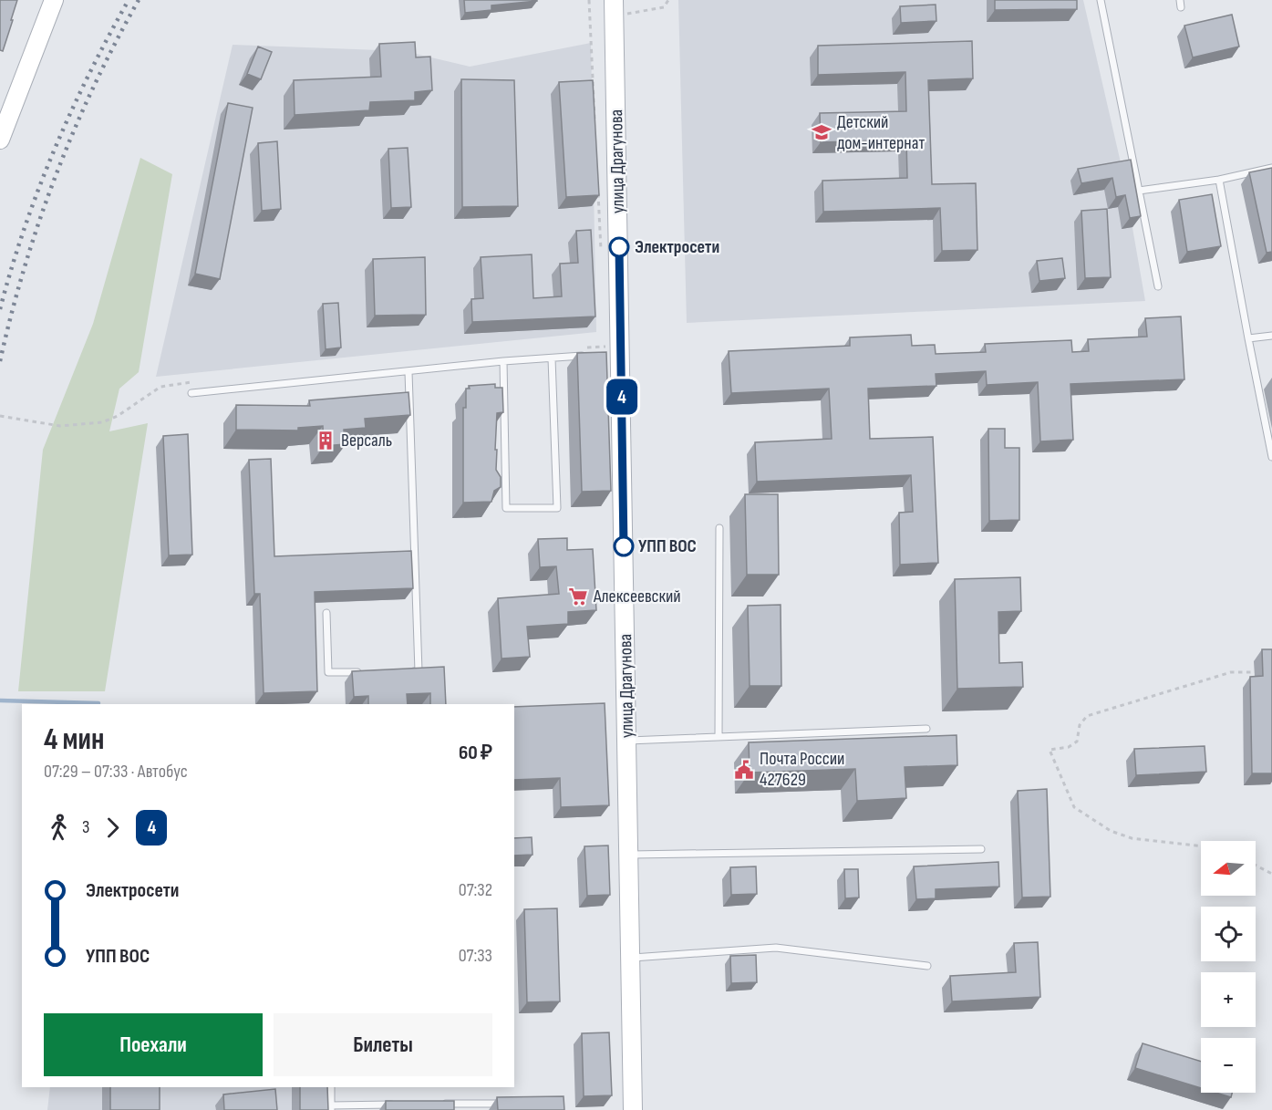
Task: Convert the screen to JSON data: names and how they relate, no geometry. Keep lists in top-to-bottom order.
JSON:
{
  "streets": {
    "main road": ["улица Драгунова"]
  },
  "places": {
    "school or university": ["Детский дом-интернат"],
    "other": ["Электросети", "УПП ВОС"],
    "building": ["Версаль"],
    "supermarket": ["Алексеевский"],
    "public building": ["Почта России 427629"]
  },
  "lines": ["bus line 4"],
  "north": "left",
  "page": {
    "on_map": "4",
    "heading": ["4 мин", "07:29 – 07:33 · Автобус", "60 ₽"],
    "legs": ["3", "4"],
    "map_buttons": ["+", "−"],
    "list": [
      {
        "name": "Электросети",
        "value": "07:32"
      },
      {
        "name": "УПП ВОС",
        "value": "07:33"
      }
    ],
    "buttons": ["Поехали", "Билеты"]
  }
}
